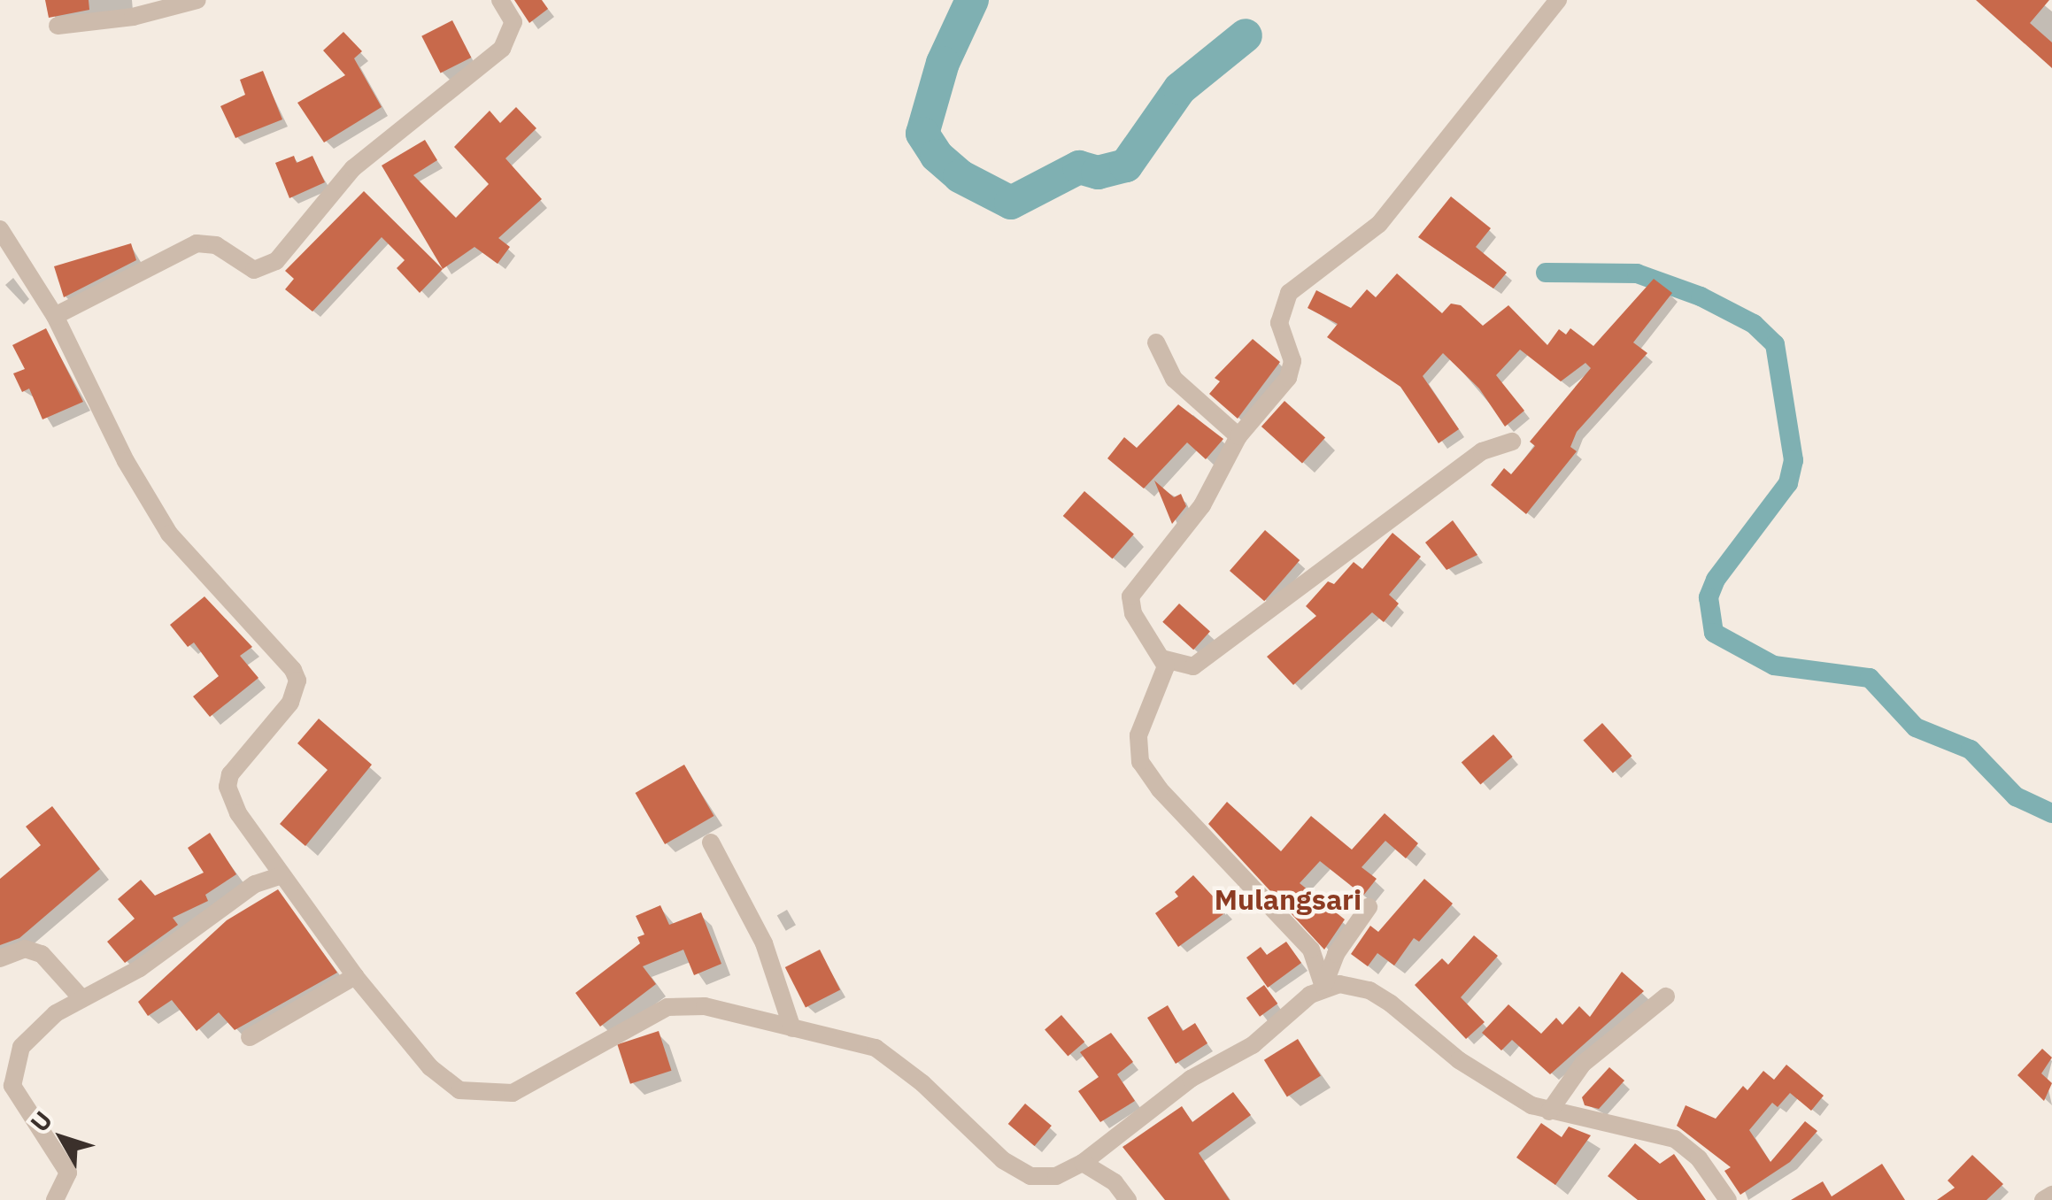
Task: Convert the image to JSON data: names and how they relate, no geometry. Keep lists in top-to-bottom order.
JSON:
{
  "districts": ["Mulangsari"],
  "north": "top left"
}
